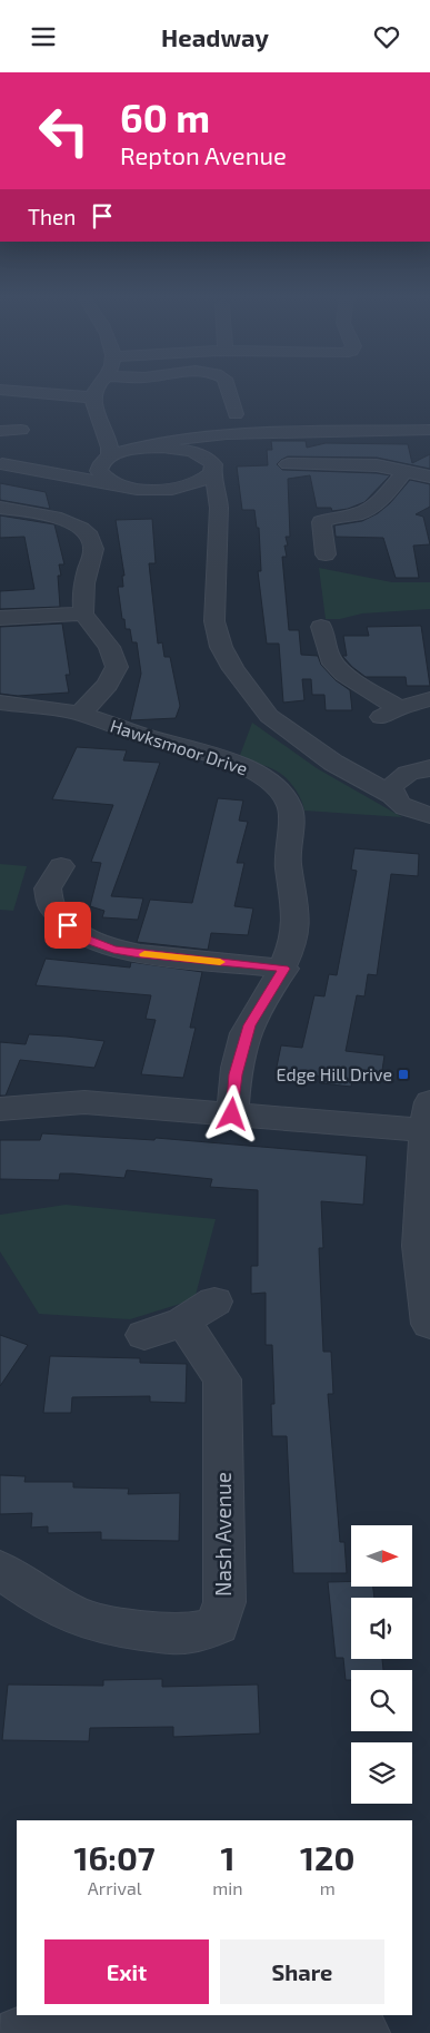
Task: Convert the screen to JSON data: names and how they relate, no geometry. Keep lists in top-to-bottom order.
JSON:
{
  "streets": {
    "street": ["Hawksmoor Drive", "Nash Avenue"]
  },
  "places": {
    "transit": ["Edge Hill Drive"]
  },
  "north": "right",
  "page": {
    "header": "Headway",
    "turn": ["60 m", "Repton Avenue"],
    "then": "Then",
    "eta": [
      "16:07",
      "Arrival",
      "1",
      "min",
      "120",
      "m"
    ],
    "buttons": ["Exit", "Share"]
  }
}
